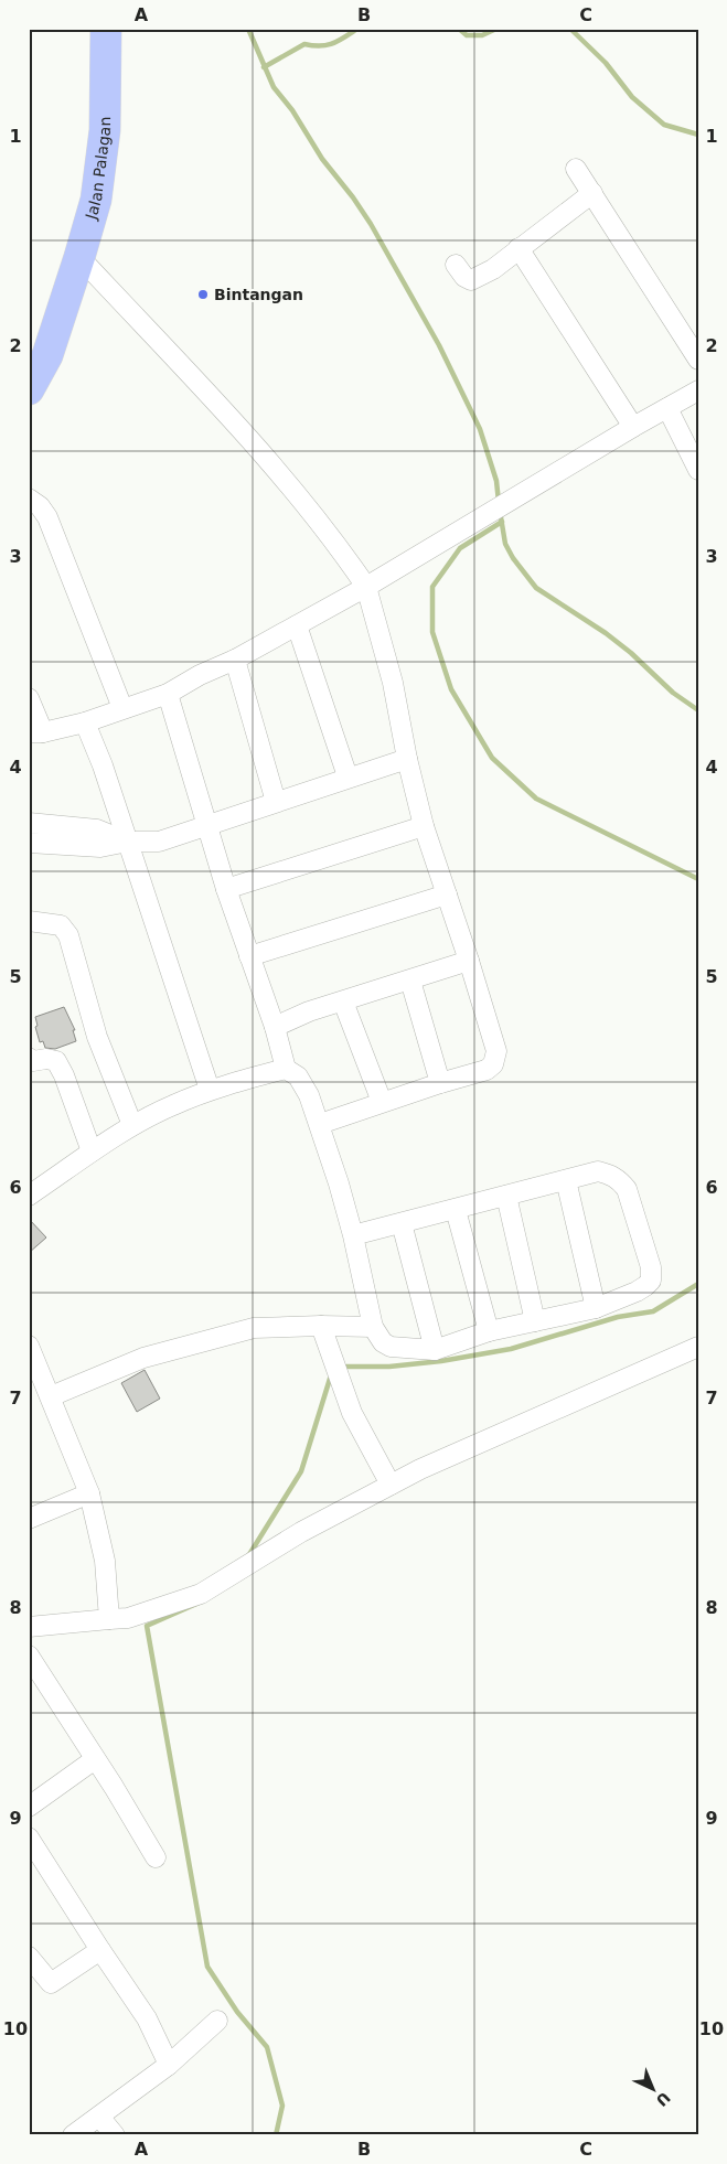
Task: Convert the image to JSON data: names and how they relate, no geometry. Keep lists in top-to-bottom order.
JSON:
{
  "streets": {
    "main road": ["Jalan Palagan"]
  },
  "places": ["Bintangan"],
  "north": "bottom right",
  "grid": {
    "columns": ["A", "B", "C"],
    "rows": [
      "1",
      "2",
      "3",
      "4",
      "5",
      "6",
      "7",
      "8",
      "9",
      "10"
    ]
  }
}
